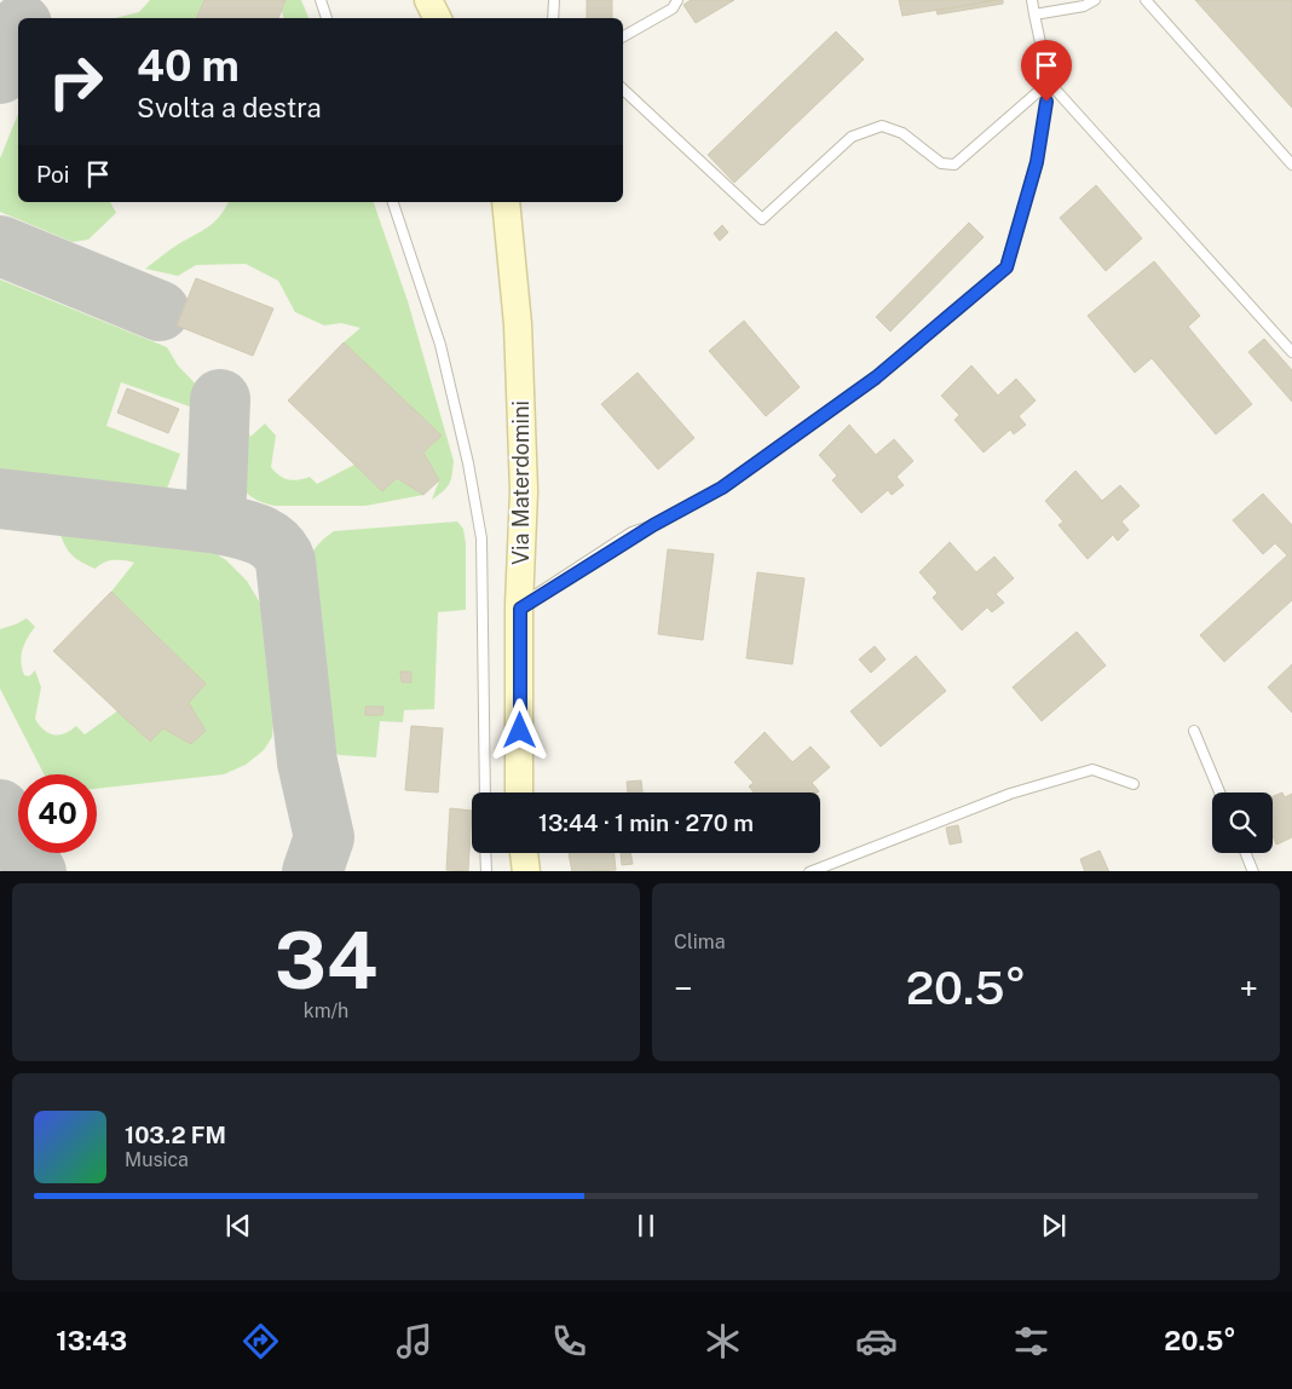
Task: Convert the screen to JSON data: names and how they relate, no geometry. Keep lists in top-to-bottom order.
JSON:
{
  "streets": {
    "street": ["Via Materdomini"]
  },
  "page": {
    "turn": ["40 m", "Svolta a destra"],
    "then": "Poi",
    "limit": "40",
    "trip": "13:44 · 1 min · 270 m",
    "tile": [
      ["34", "km/h"],
      "Clima"
    ],
    "heat": ["−", "20.5°", "+"],
    "song": ["103.2 FM", "Musica"],
    "tabs": ["13:43", "20.5°"]
  }
}
